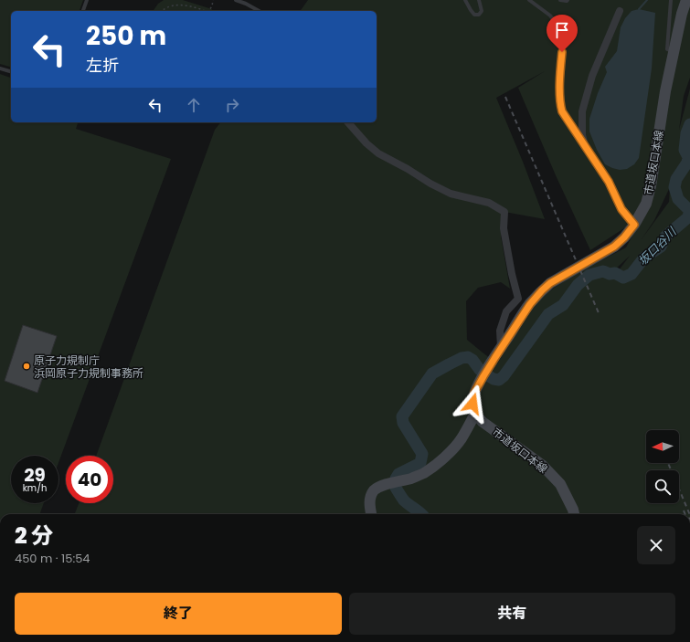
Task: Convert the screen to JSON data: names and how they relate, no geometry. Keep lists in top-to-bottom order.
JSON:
{
  "streets": {
    "street": ["市道坂口本線"]
  },
  "water": ["坂口谷川"],
  "places": ["原子力規制庁 浜岡原子力規制事務所"],
  "north": "left",
  "page": {
    "turn": ["250 m", "左折"],
    "speed": "29 km/h",
    "limit": "40",
    "heading": ["2 分", "450 m · 15:54"],
    "buttons": ["終了", "共有"]
  }
}
